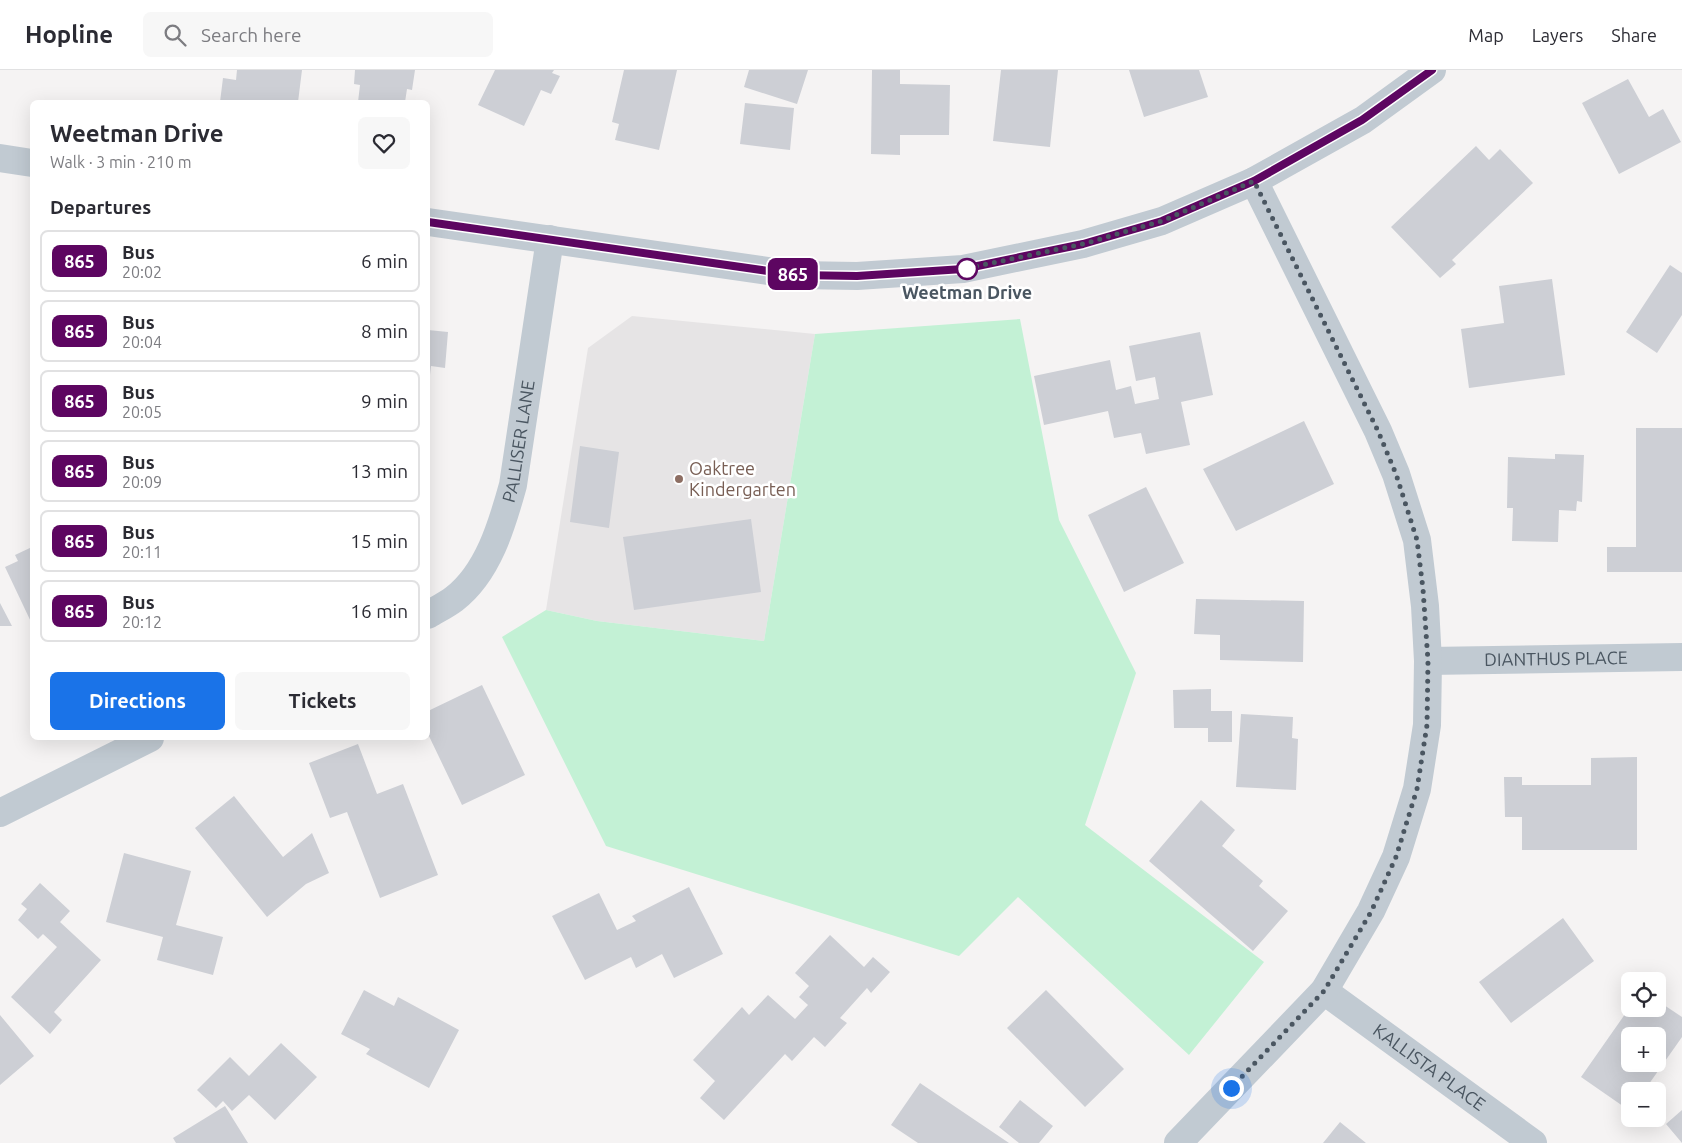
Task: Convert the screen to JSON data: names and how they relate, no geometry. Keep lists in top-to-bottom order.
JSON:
{
  "streets": {
    "street": ["PALLISER LANE", "DIANTHUS PLACE", "KALLISTA PLACE"]
  },
  "places": ["Weetman Drive", "Oaktree Kindergarten"],
  "lines": ["bus line 865"],
  "page": {
    "header": "Hopline",
    "search": "Search here",
    "nav": ["Map", "Layers", "Share"],
    "on_map": "865",
    "heading": [
      ["Weetman Drive", "Walk · 3 min · 210 m"],
      "Departures"
    ],
    "list": [
      {
        "mark": "865",
        "name": "Bus",
        "note": "20:02",
        "value": "6 min"
      },
      {
        "mark": "865",
        "name": "Bus",
        "note": "20:04",
        "value": "8 min"
      },
      {
        "mark": "865",
        "name": "Bus",
        "note": "20:05",
        "value": "9 min"
      },
      {
        "mark": "865",
        "name": "Bus",
        "note": "20:09",
        "value": "13 min"
      },
      {
        "mark": "865",
        "name": "Bus",
        "note": "20:11",
        "value": "15 min"
      },
      {
        "mark": "865",
        "name": "Bus",
        "note": "20:12",
        "value": "16 min"
      }
    ],
    "buttons": ["Directions", "Tickets"],
    "map_buttons": ["+", "−"]
  }
}
